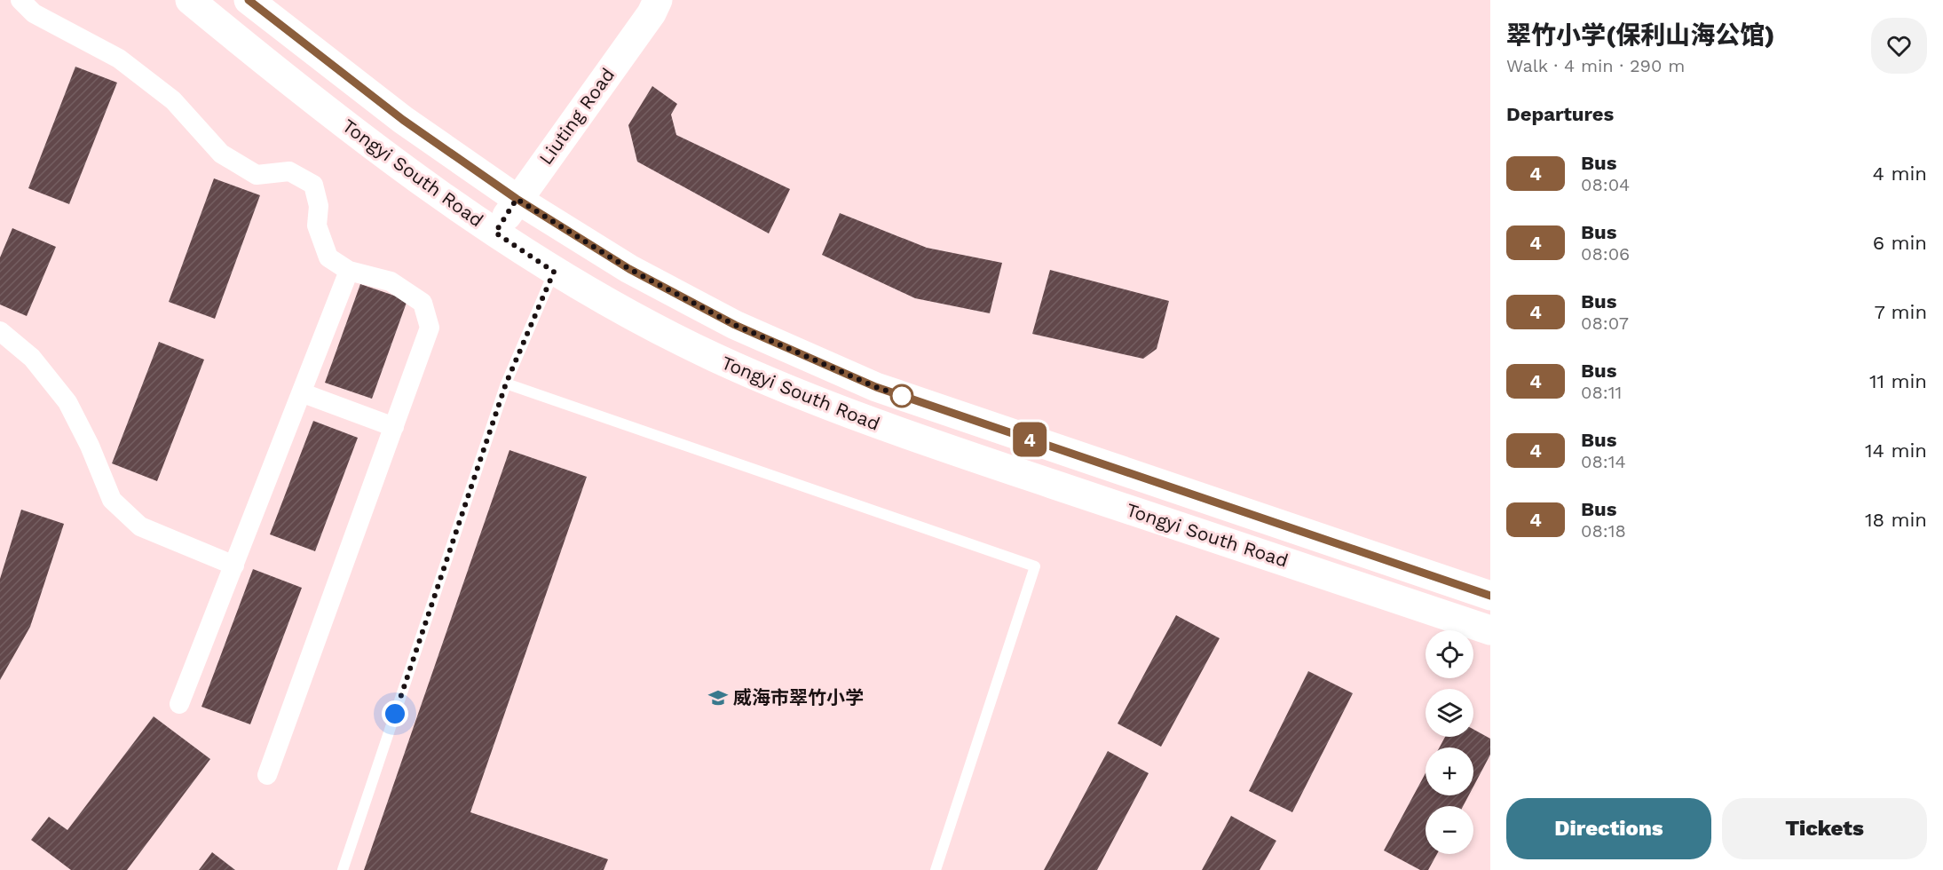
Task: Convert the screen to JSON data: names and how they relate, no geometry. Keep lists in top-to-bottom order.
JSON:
{
  "streets": {
    "main road": ["Liuting Road", "Tongyi South Road"]
  },
  "crossings": [
    ["Liuting Road", "Tongyi South Road"]
  ],
  "places": {
    "school or university": ["威海市翠竹小学"]
  },
  "lines": ["bus line 4"],
  "page": {
    "on_map": "4",
    "heading": [
      ["翠竹小学(保利山海公馆)", "Walk · 4 min · 290 m"],
      "Departures"
    ],
    "list": [
      {
        "mark": "4",
        "name": "Bus",
        "note": "08:04",
        "value": "4 min"
      },
      {
        "mark": "4",
        "name": "Bus",
        "note": "08:06",
        "value": "6 min"
      },
      {
        "mark": "4",
        "name": "Bus",
        "note": "08:07",
        "value": "7 min"
      },
      {
        "mark": "4",
        "name": "Bus",
        "note": "08:11",
        "value": "11 min"
      },
      {
        "mark": "4",
        "name": "Bus",
        "note": "08:14",
        "value": "14 min"
      },
      {
        "mark": "4",
        "name": "Bus",
        "note": "08:18",
        "value": "18 min"
      }
    ],
    "map_buttons": ["+", "−"],
    "buttons": ["Directions", "Tickets"]
  }
}
